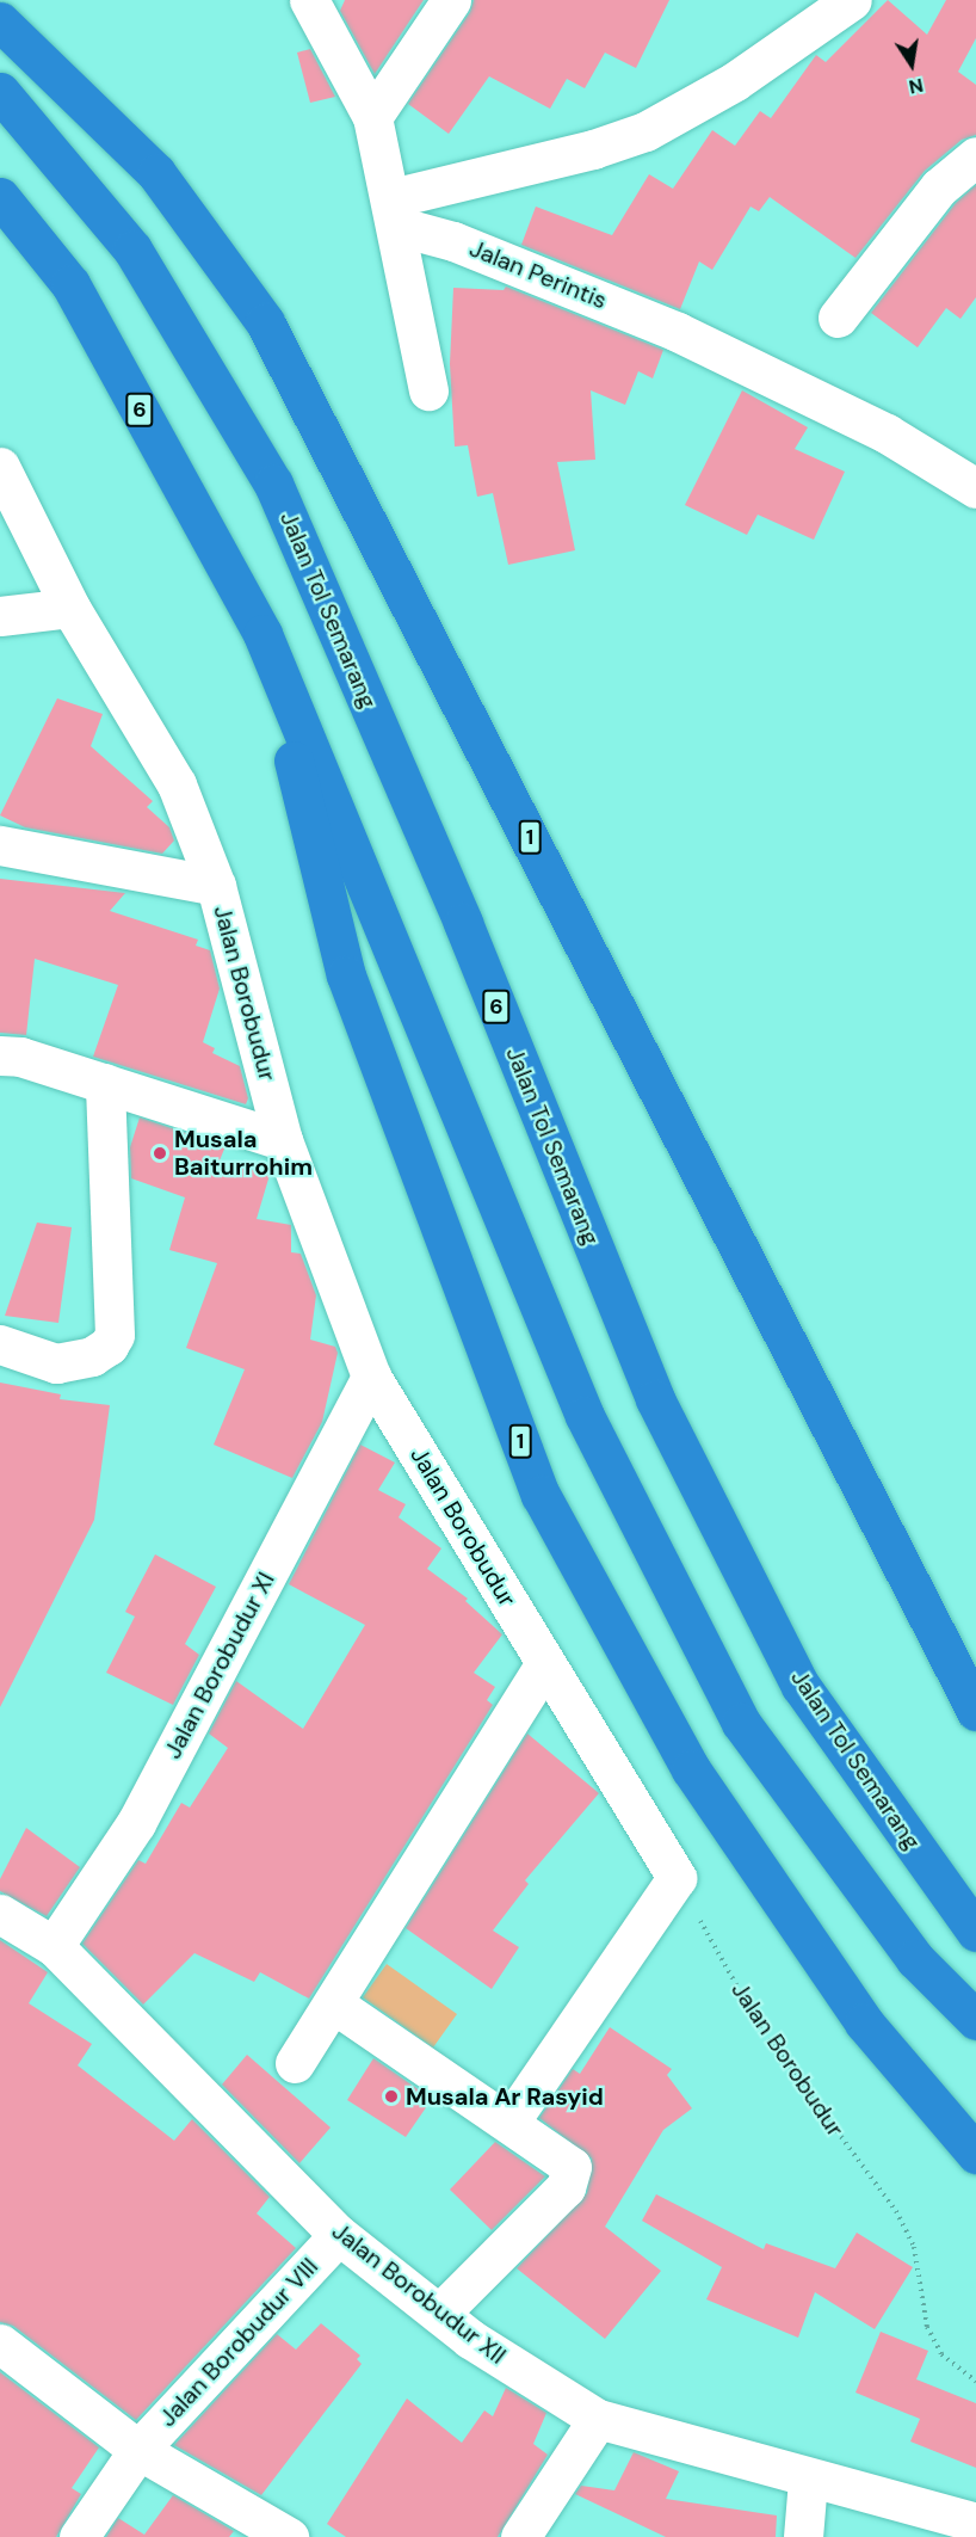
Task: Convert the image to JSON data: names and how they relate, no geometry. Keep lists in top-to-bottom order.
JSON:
{
  "streets": {
    "highway": ["6", "Jalan Tol Semarang", "1"],
    "street": [
      "Jalan Perintis",
      "Jalan Borobudur",
      "Jalan Borobudur XI",
      "Jalan Borobudur XII",
      "Jalan Borobudur VIII"
    ]
  },
  "crossings": [
    ["6", "1"],
    ["Jalan Borobudur", "Jalan Borobudur XI"],
    ["Jalan Borobudur XI", "Jalan Borobudur XII"],
    ["Jalan Borobudur XII", "Jalan Borobudur VIII"]
  ],
  "places": ["Musala Baiturrohim", "Musala Ar Rasyid"],
  "north": "bottom"
}
